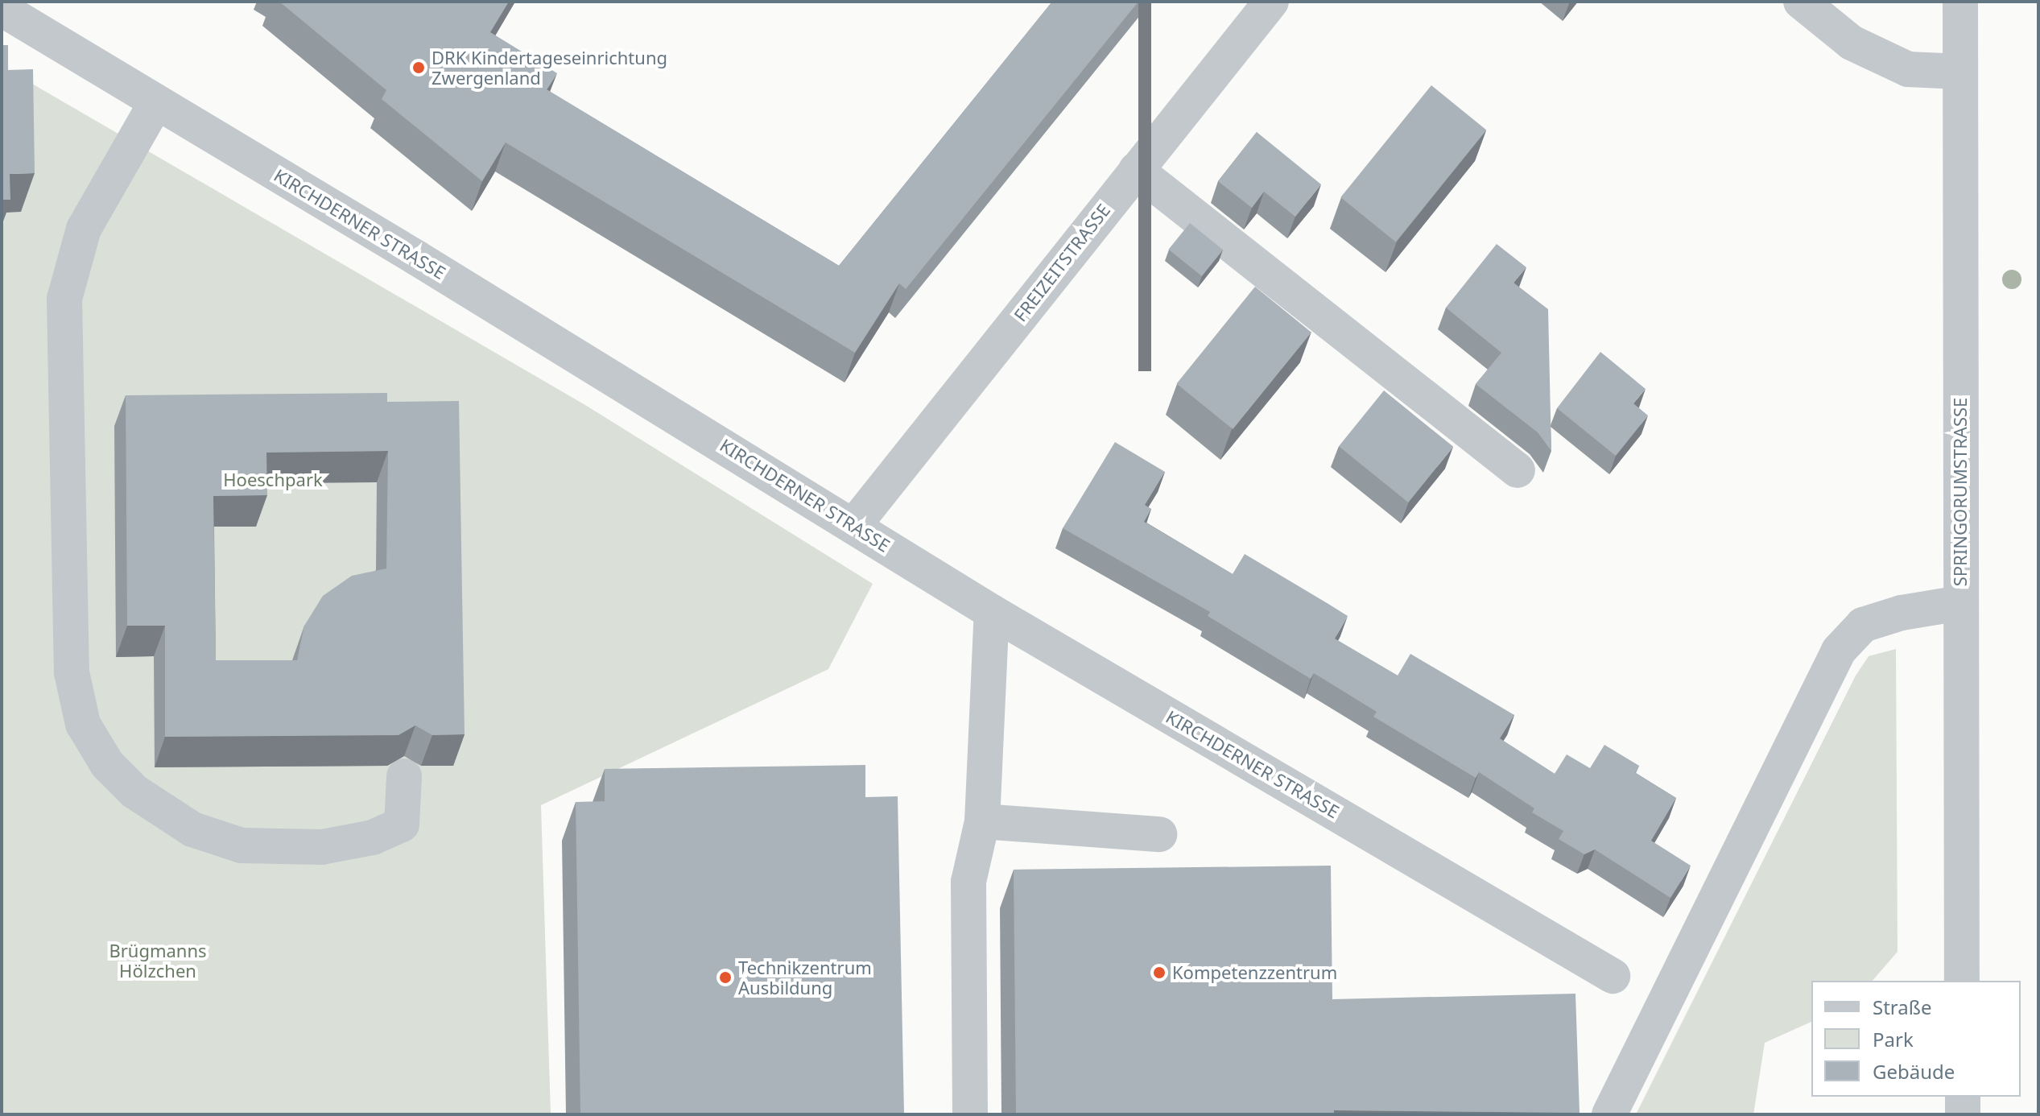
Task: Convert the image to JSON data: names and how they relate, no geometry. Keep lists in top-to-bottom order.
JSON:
{
  "streets": {
    "street": ["KIRCHDERNER STRASSE", "FREIZEITSTRASSE", "SPRINGORUMSTRASSE"]
  },
  "crossings": [
    ["KIRCHDERNER STRASSE", "FREIZEITSTRASSE"]
  ],
  "parks": ["Hoeschpark", "Brügmanns Hölzchen"],
  "places": ["DRK Kindertageseinrichtung Zwergenland", "Kompetenzzentrum", "Technikzentrum Ausbildung"],
  "legend": ["Straße", "Park", "Gebäude"]
}
